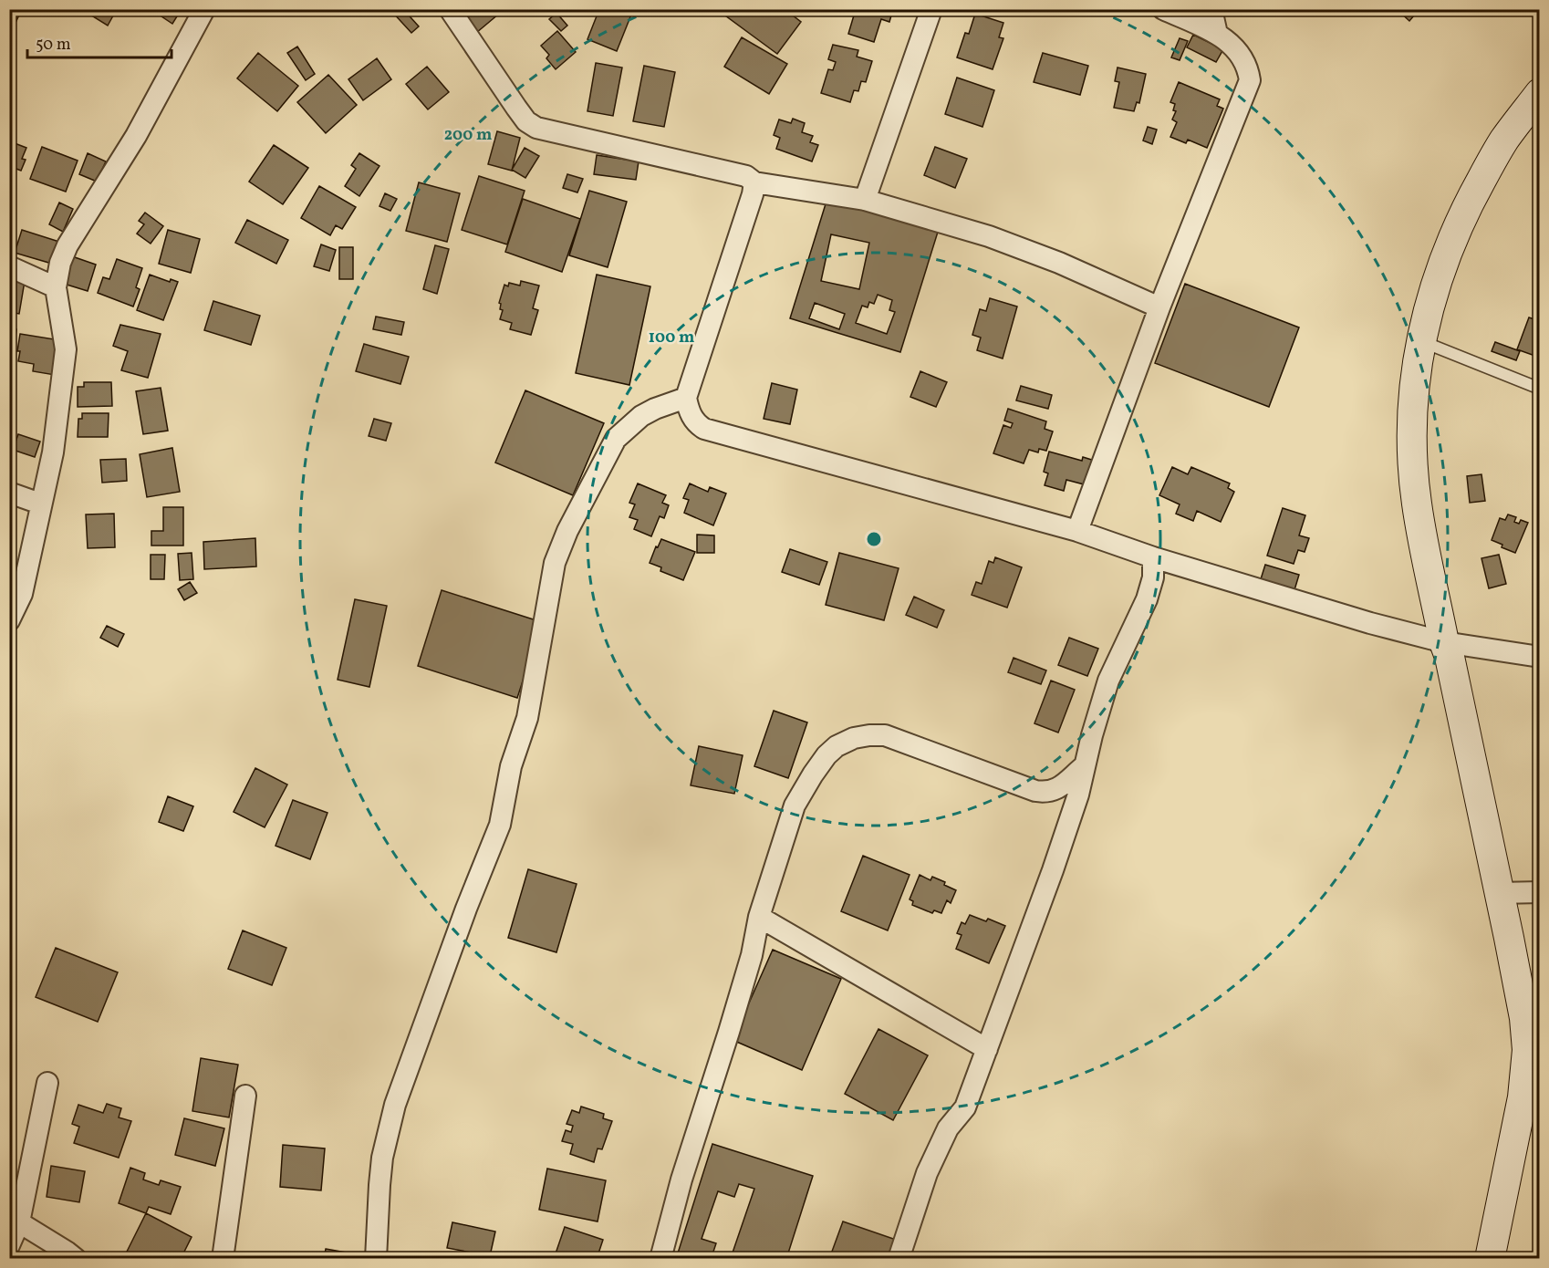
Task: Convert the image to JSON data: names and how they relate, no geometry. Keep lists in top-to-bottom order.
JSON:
{
  "scale_bar": "50 m",
  "rings": ["200 m", "100 m"]
}
